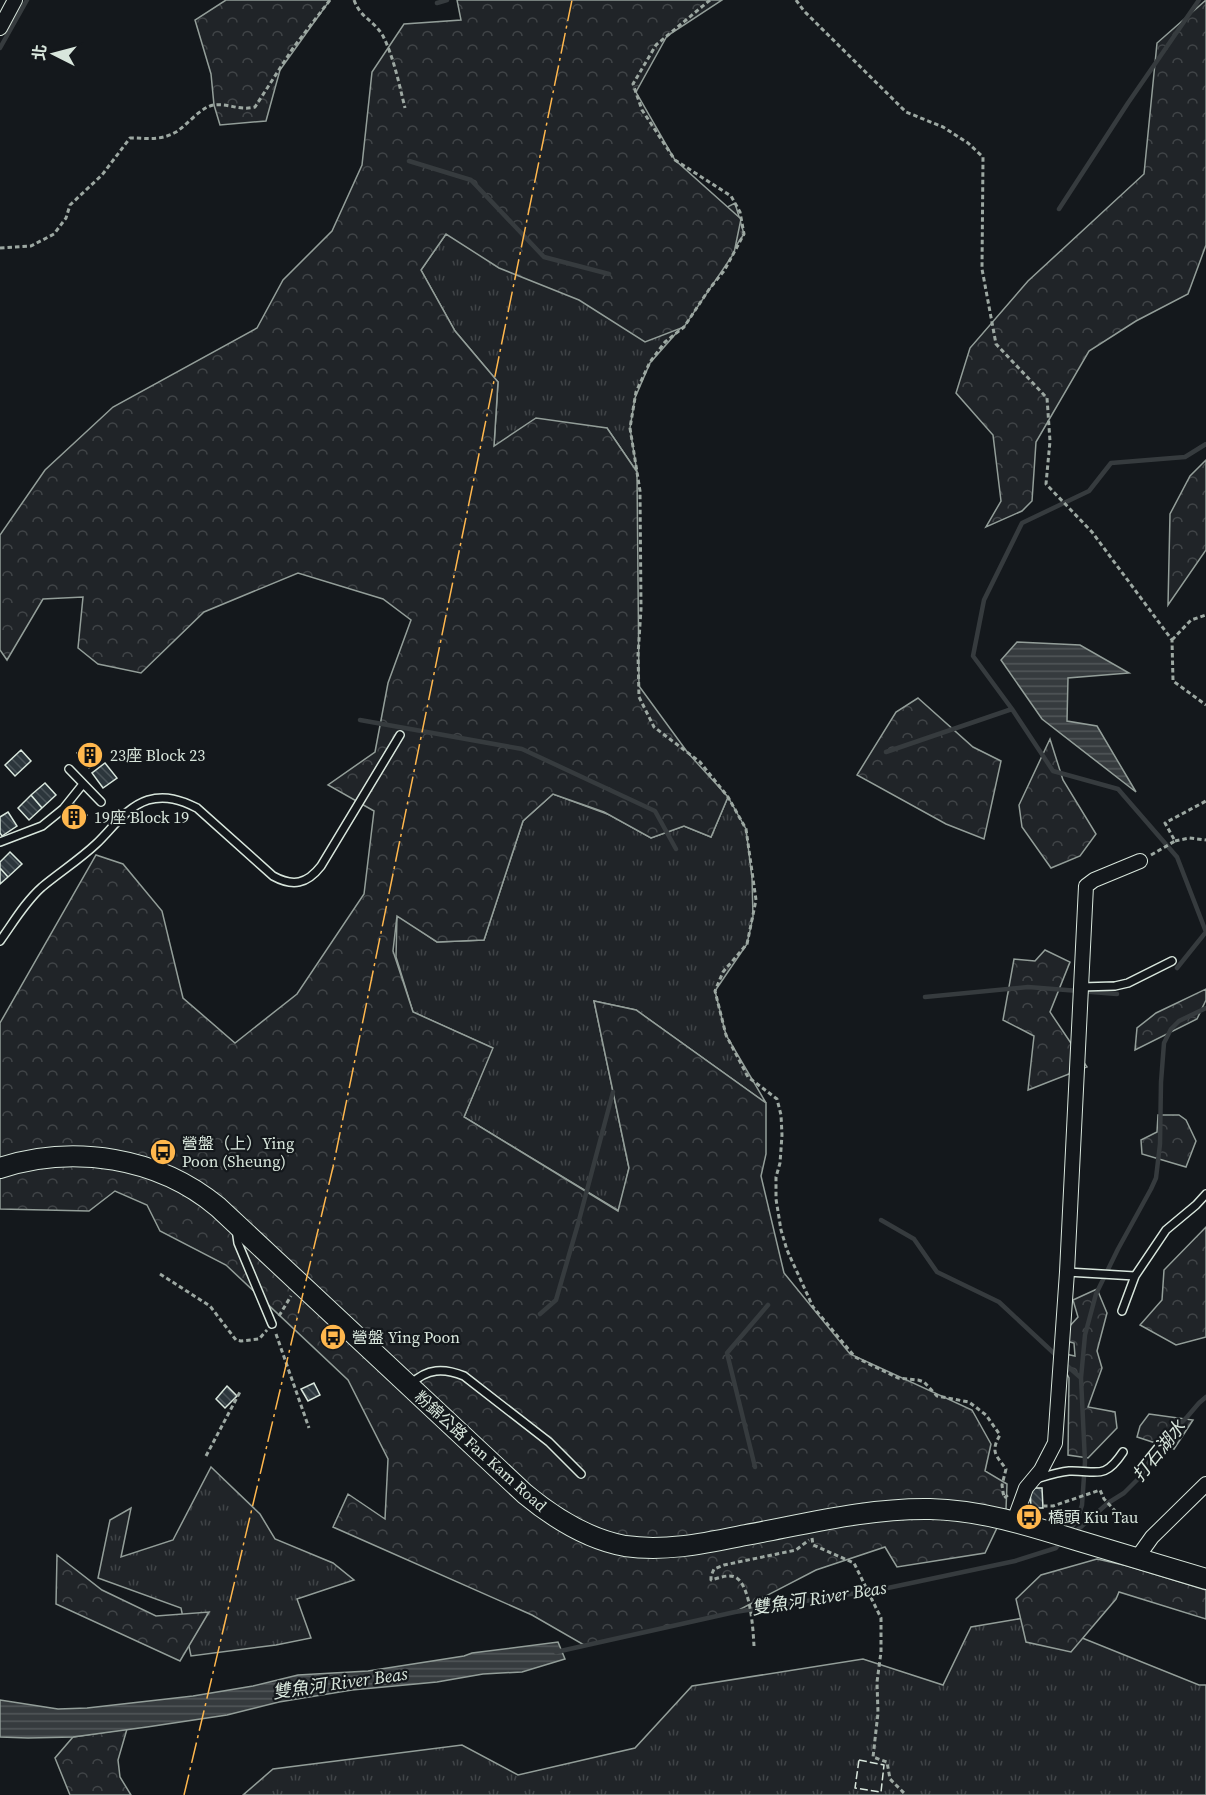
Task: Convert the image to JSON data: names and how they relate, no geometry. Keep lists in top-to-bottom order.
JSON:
{
  "streets": {
    "main road": ["粉錦公路 Fan Kam Road"]
  },
  "water": ["打石湖水", "雙魚河 River Beas"],
  "places": {
    "building": ["23座 Block 23", "19座 Block 19"],
    "bus stop": ["營盤（上）Ying Poon (Sheung)", "營盤 Ying Poon", "橋頭 Kiu Tau"]
  },
  "north": "left"
}
